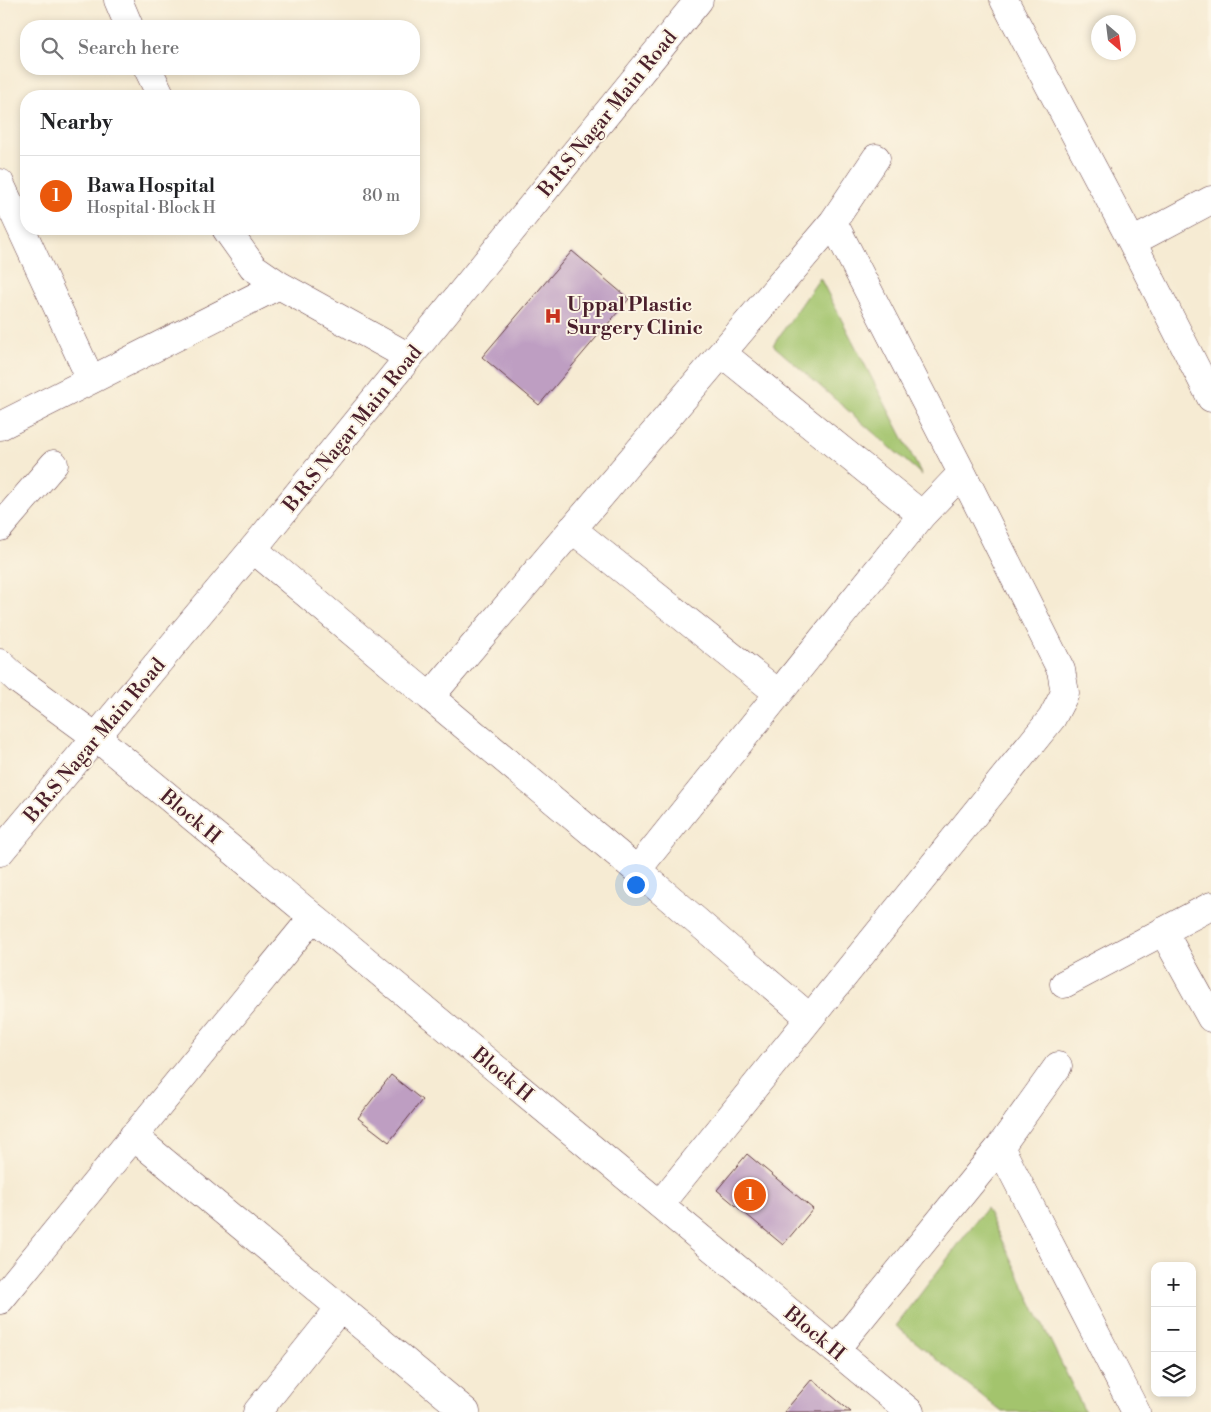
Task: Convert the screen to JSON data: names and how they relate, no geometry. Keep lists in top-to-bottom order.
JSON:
{
  "streets": {
    "street": ["B.R.S Nagar Main Road", "Block H"]
  },
  "crossings": [
    ["B.R.S Nagar Main Road", "Block H"]
  ],
  "places": {
    "hospital": ["Uppal Plastic Surgery Clinic"]
  },
  "north": "bottom right",
  "page": {
    "search": "Search here",
    "heading": "Nearby",
    "list": [
      {
        "mark": "1",
        "name": "Bawa Hospital",
        "note": "Hospital · Block H",
        "value": "80 m"
      }
    ],
    "pins": "1",
    "map_buttons": ["+", "−"]
  }
}
